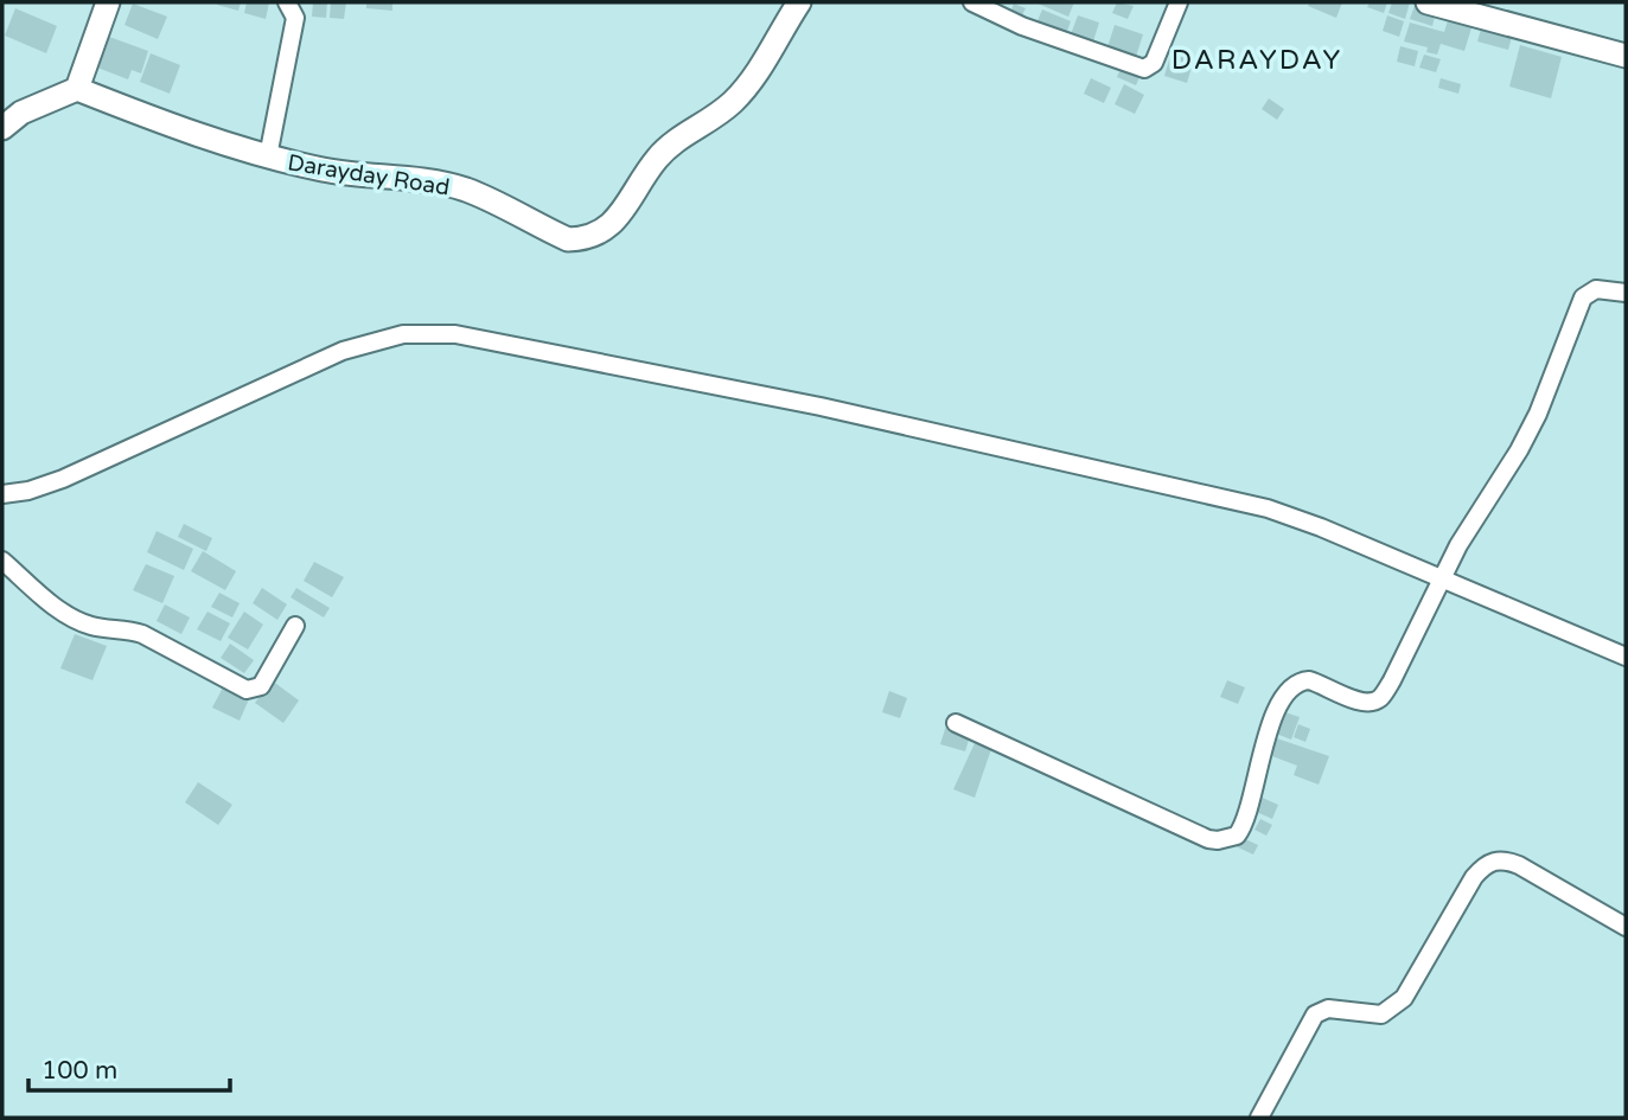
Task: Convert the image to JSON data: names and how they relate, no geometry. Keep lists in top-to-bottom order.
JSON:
{
  "streets": {
    "street": ["Darayday Road"]
  },
  "districts": ["DARAYDAY"],
  "scale_bar": "100 m"
}
